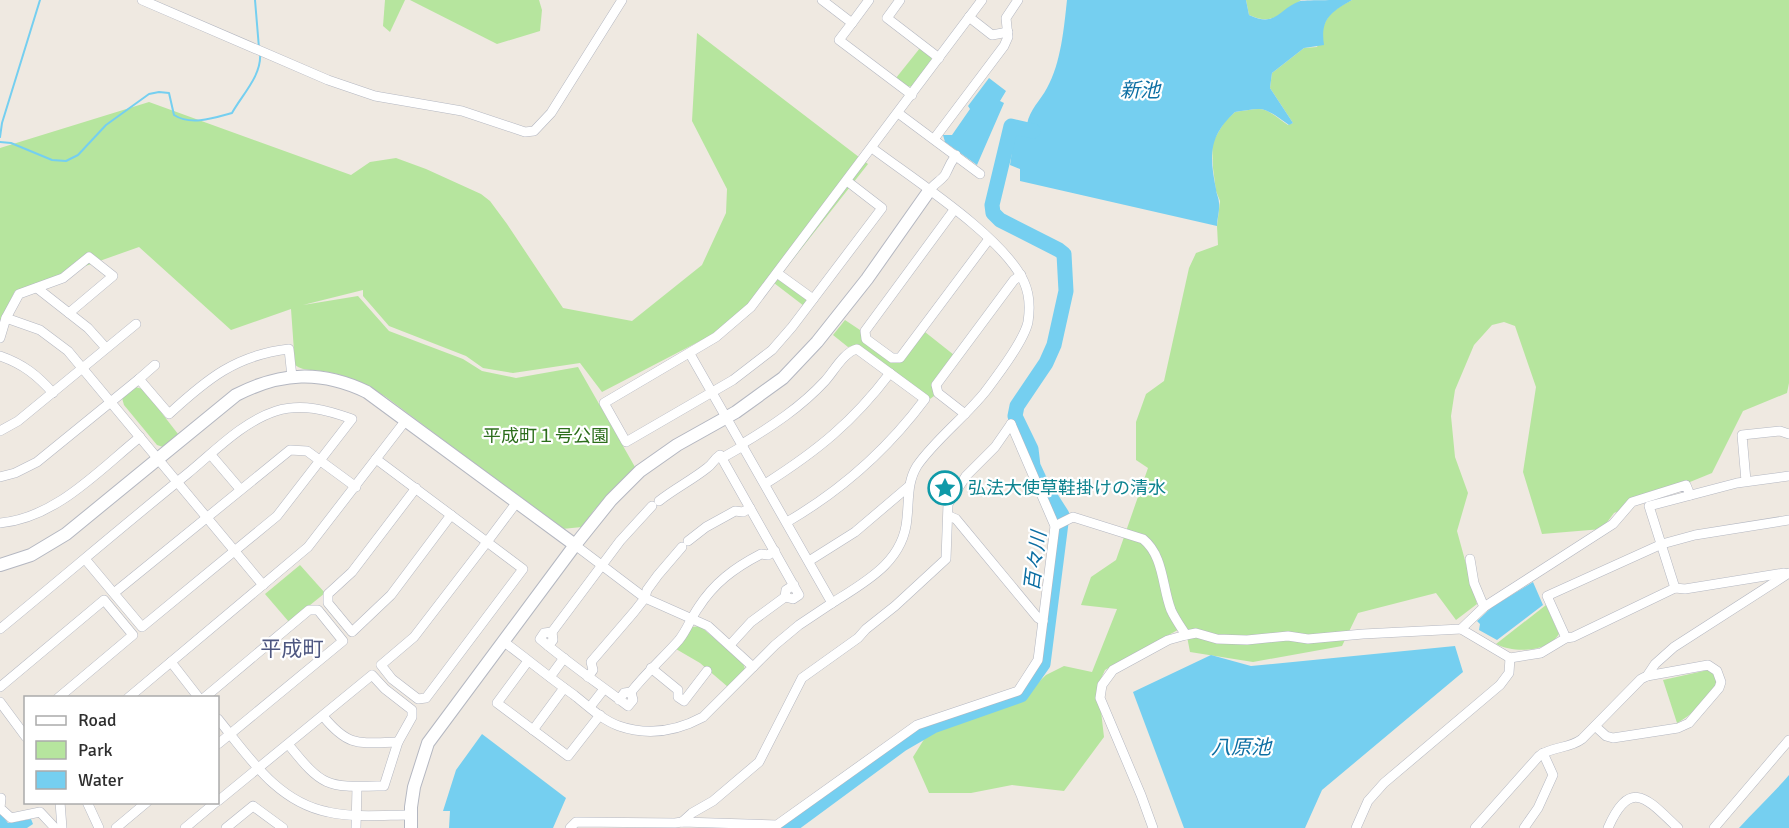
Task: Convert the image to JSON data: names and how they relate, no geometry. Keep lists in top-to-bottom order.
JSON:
{
  "districts": ["平成町"],
  "water": ["新池", "百々川", "八原池"],
  "parks": ["平成町１号公園"],
  "places": {
    "place": ["弘法大使草鞋掛けの清水"]
  },
  "legend": ["Road", "Park", "Water"]
}
